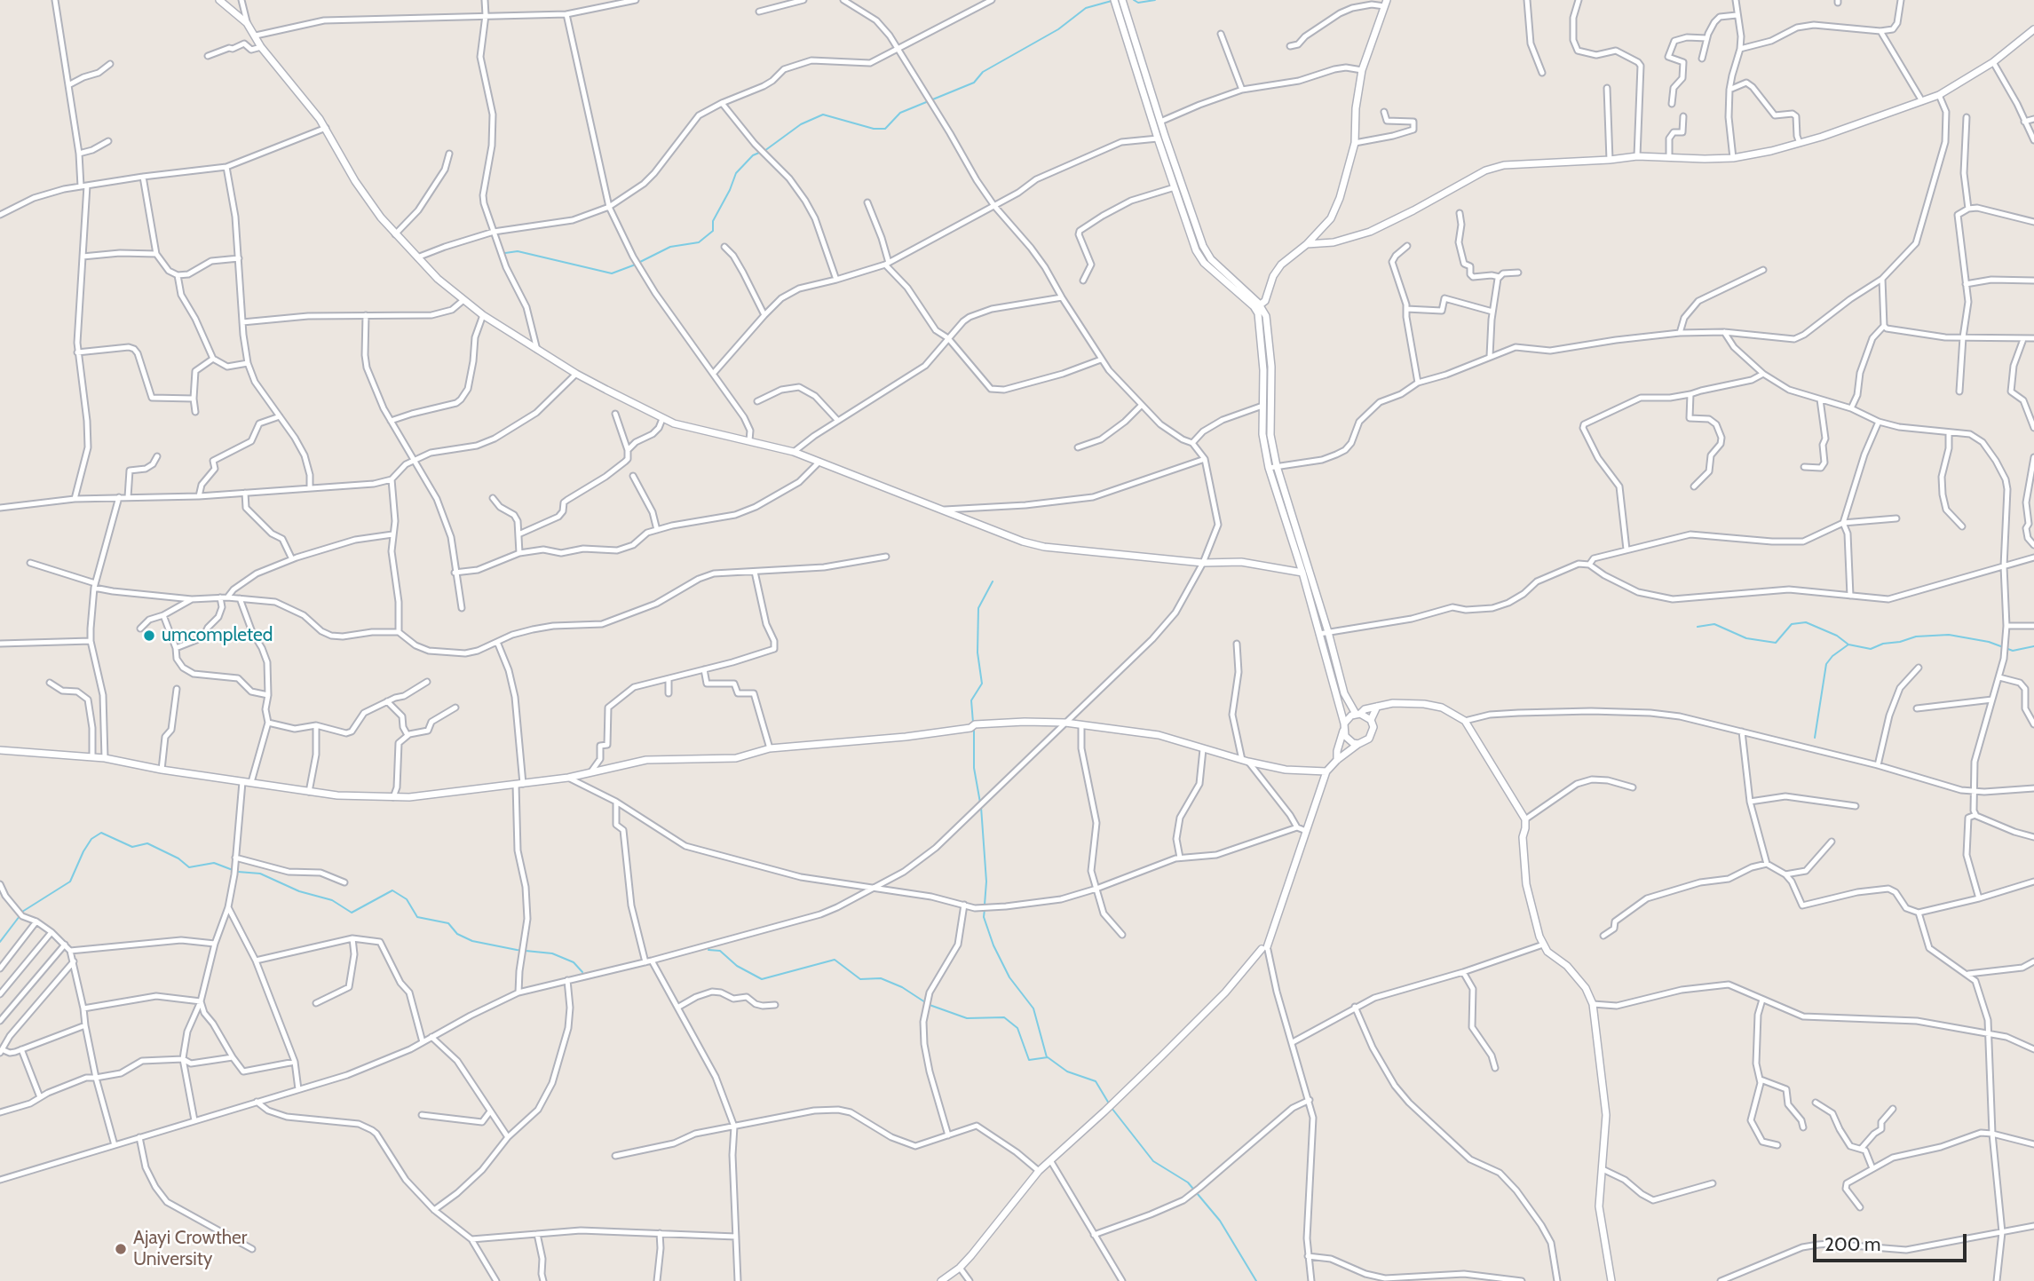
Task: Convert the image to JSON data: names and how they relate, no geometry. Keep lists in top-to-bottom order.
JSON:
{
  "places": ["umcompleted", "Ajayi Crowther University"],
  "scale_bar": "200 m"
}
